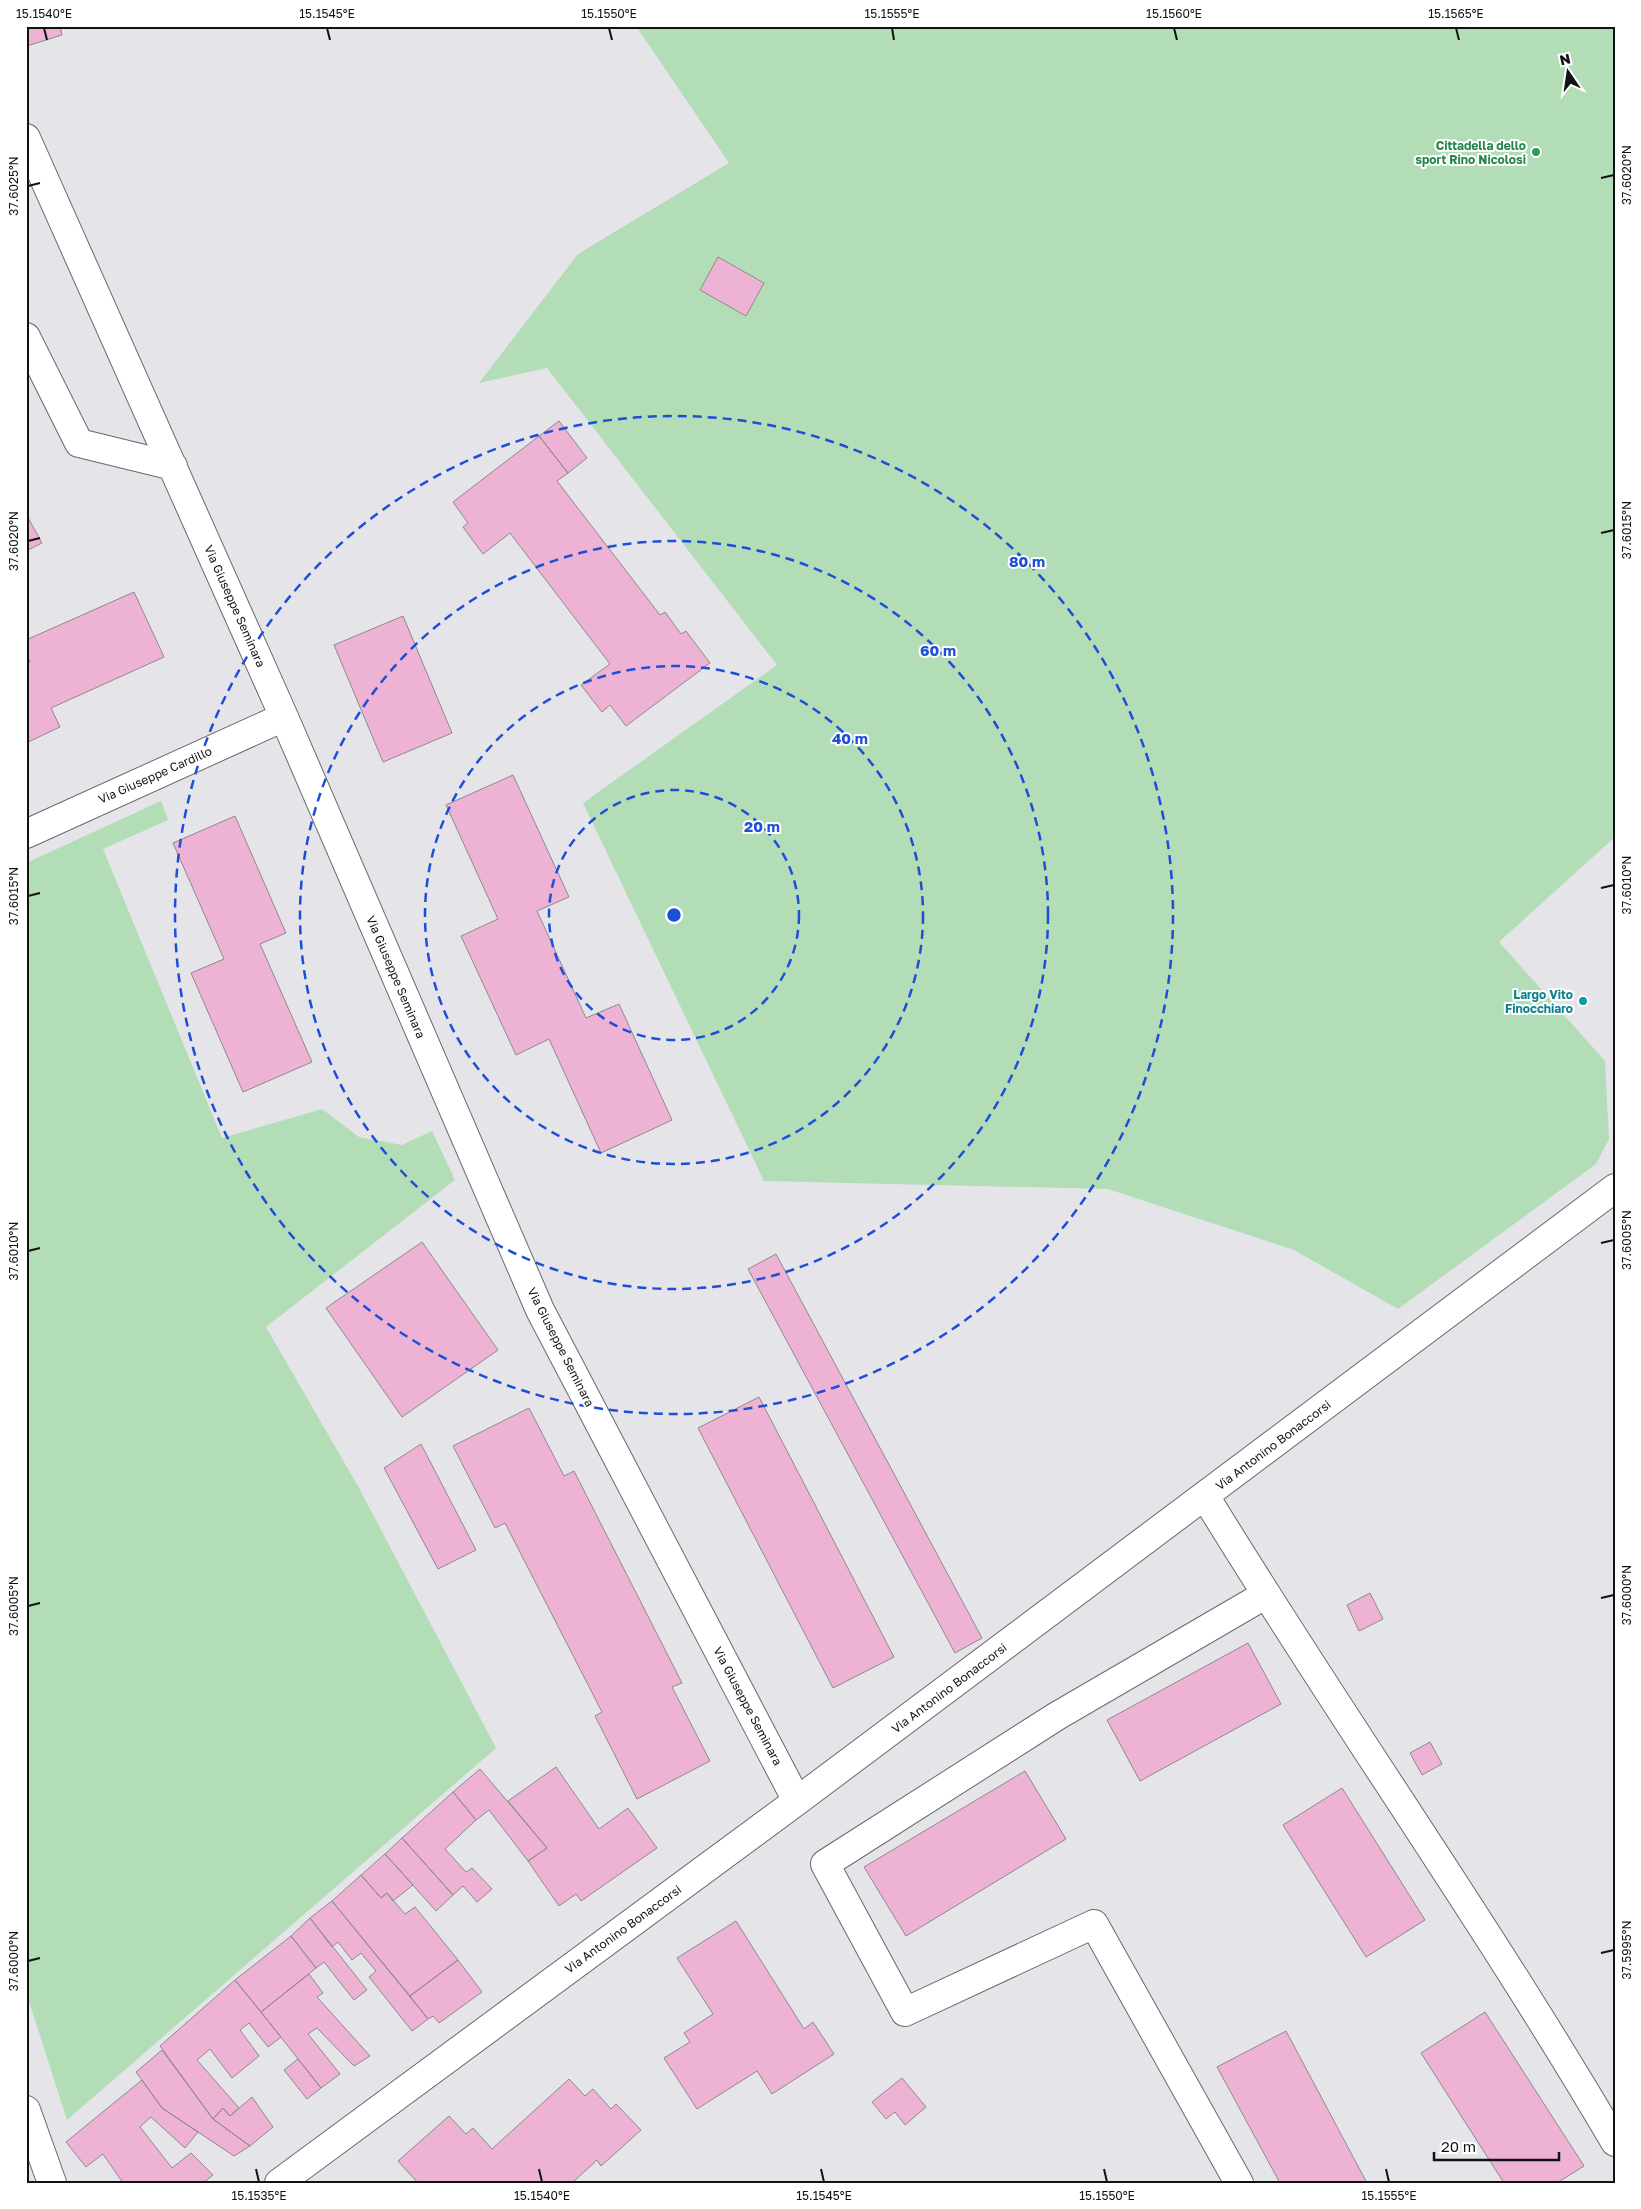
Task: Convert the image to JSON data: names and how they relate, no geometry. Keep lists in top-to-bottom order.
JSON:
{
  "streets": {
    "street": ["Via Giuseppe Seminara", "Via Giuseppe Cardillo", "Via Antonino Bonaccorsi"]
  },
  "crossings": [
    ["Via Giuseppe Seminara", "Via Giuseppe Cardillo"],
    ["Via Giuseppe Seminara", "Via Antonino Bonaccorsi"]
  ],
  "places": ["Cittadella dello sport Rino Nicolosi", "Largo Vito Finocchiaro"],
  "scale_bar": "20 m",
  "north": "top",
  "coordinates": [
    "15.1540°E",
    "15.1545°E",
    "15.1550°E",
    "15.1555°E",
    "15.1560°E",
    "15.1565°E",
    "37.6020°N",
    "37.6025°N",
    "37.6015°N",
    "37.6010°N",
    "37.6005°N",
    "37.6000°N",
    "37.5995°N",
    "15.1535°E"
  ],
  "rings": [
    "80 m",
    "60 m",
    "40 m",
    "20 m"
  ]
}
